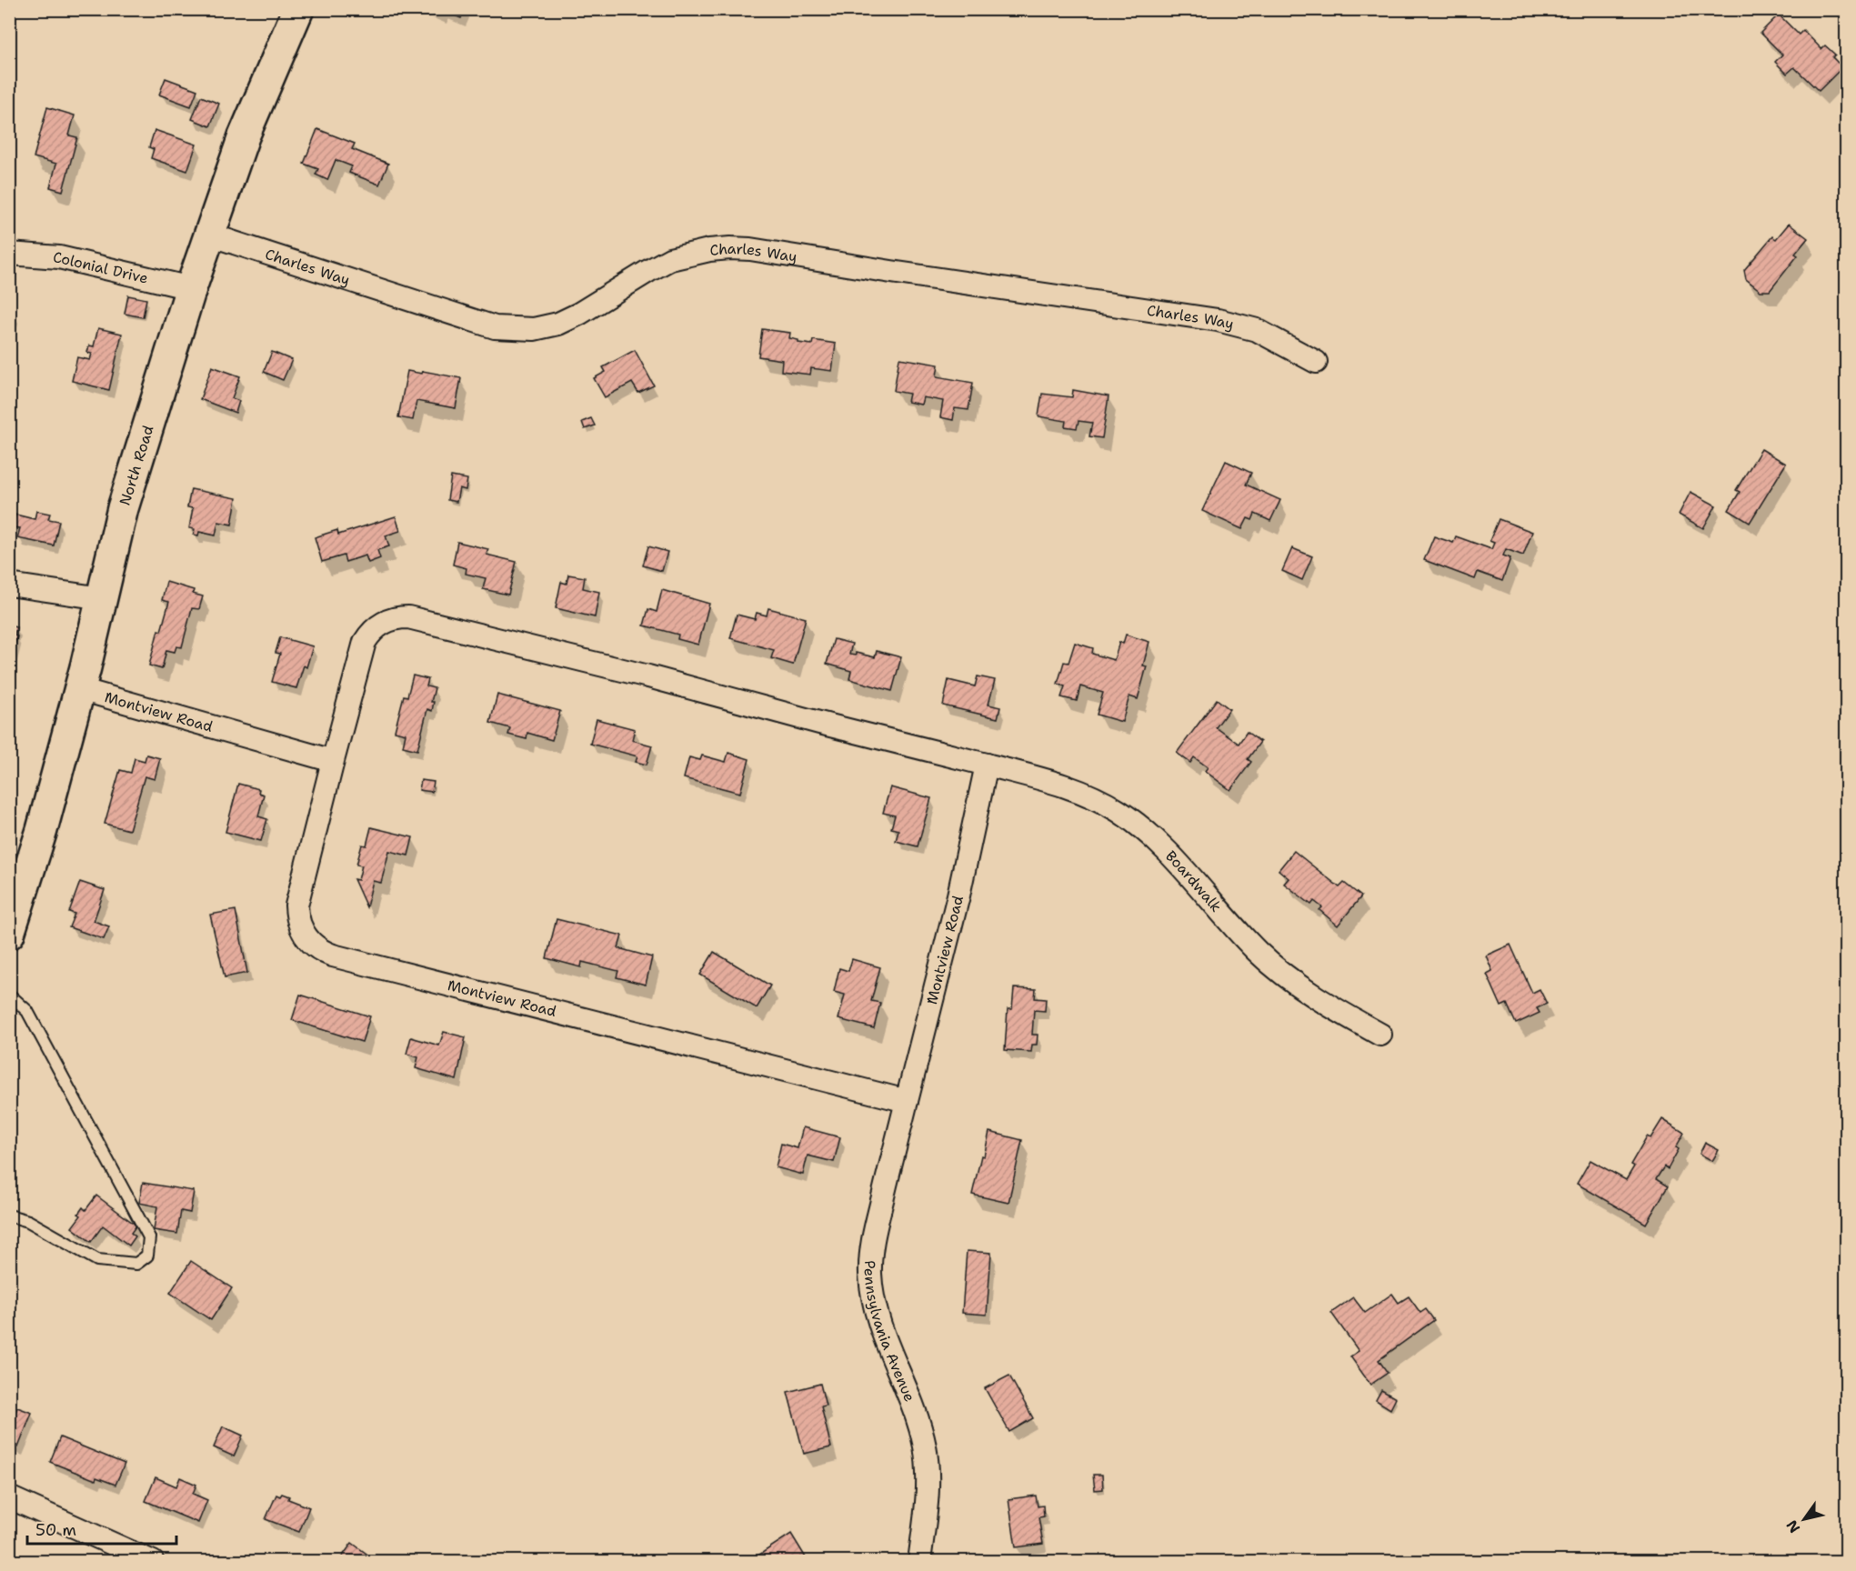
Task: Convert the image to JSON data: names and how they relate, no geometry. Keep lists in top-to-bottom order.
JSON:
{
  "streets": {
    "main road": ["North Road"],
    "street": [
      "Charles Way",
      "Colonial Drive",
      "Montview Road",
      "Boardwalk",
      "Pennsylvania Avenue"
    ]
  },
  "crossings": [
    ["Charles Way", "North Road"],
    ["Colonial Drive", "North Road"],
    ["North Road", "Montview Road"],
    ["Montview Road", "Boardwalk"],
    ["Montview Road", "Pennsylvania Avenue"]
  ],
  "scale_bar": "50 m",
  "north": "bottom left"
}
